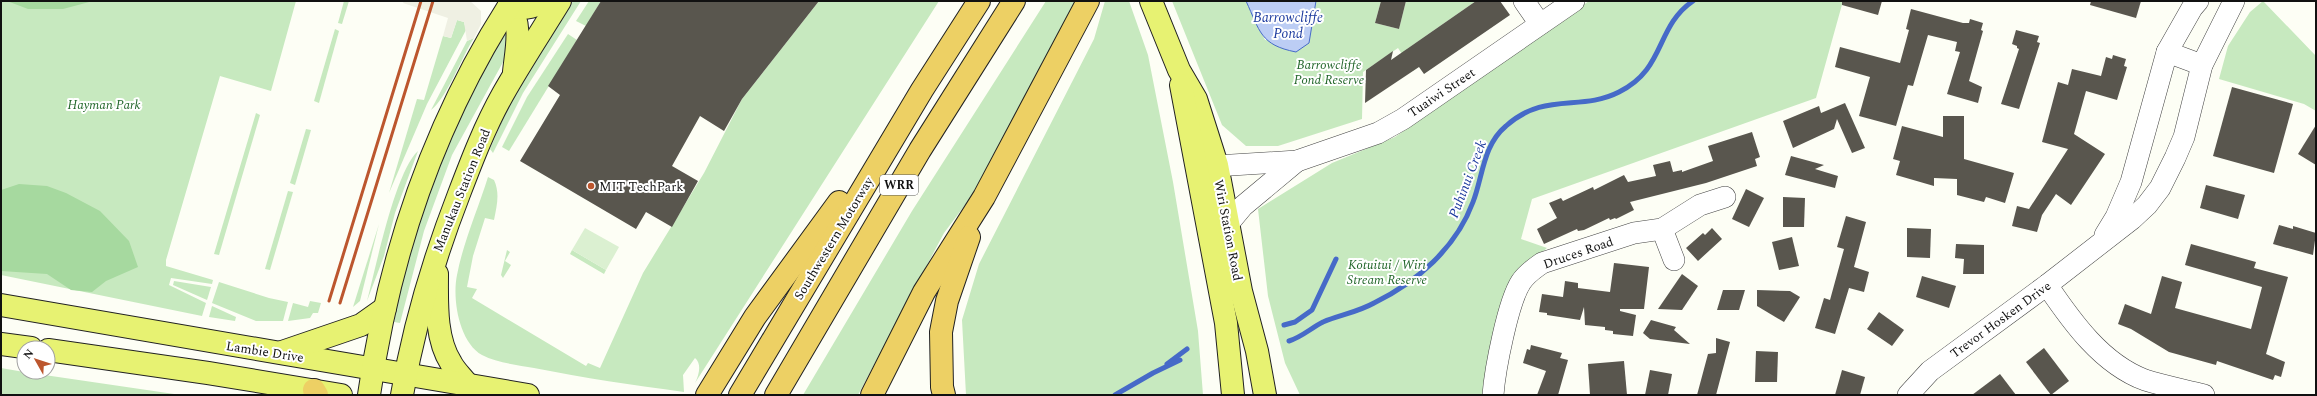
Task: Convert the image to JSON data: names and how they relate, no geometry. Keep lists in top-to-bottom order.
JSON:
{
  "streets": {
    "highway": ["WRR", "Southwestern Motorway"],
    "main road": ["Manukau Station Road", "Wiri Station Road", "Lambie Drive"],
    "street": ["Tuaiwi Street", "Druces Road", "Trevor Hosken Drive"]
  },
  "crossings": [
    ["Tuaiwi Street", "Wiri Station Road"],
    ["Manukau Station Road", "Lambie Drive"]
  ],
  "water": ["Barrowcliffe Pond", "Puhinui Creek"],
  "parks": ["Barrowcliffe Pond Reserve", "Hayman Park", "Kōtuitui / Wiri Stream Reserve"],
  "places": ["MIT TechPark"],
  "north": "top left"
}
